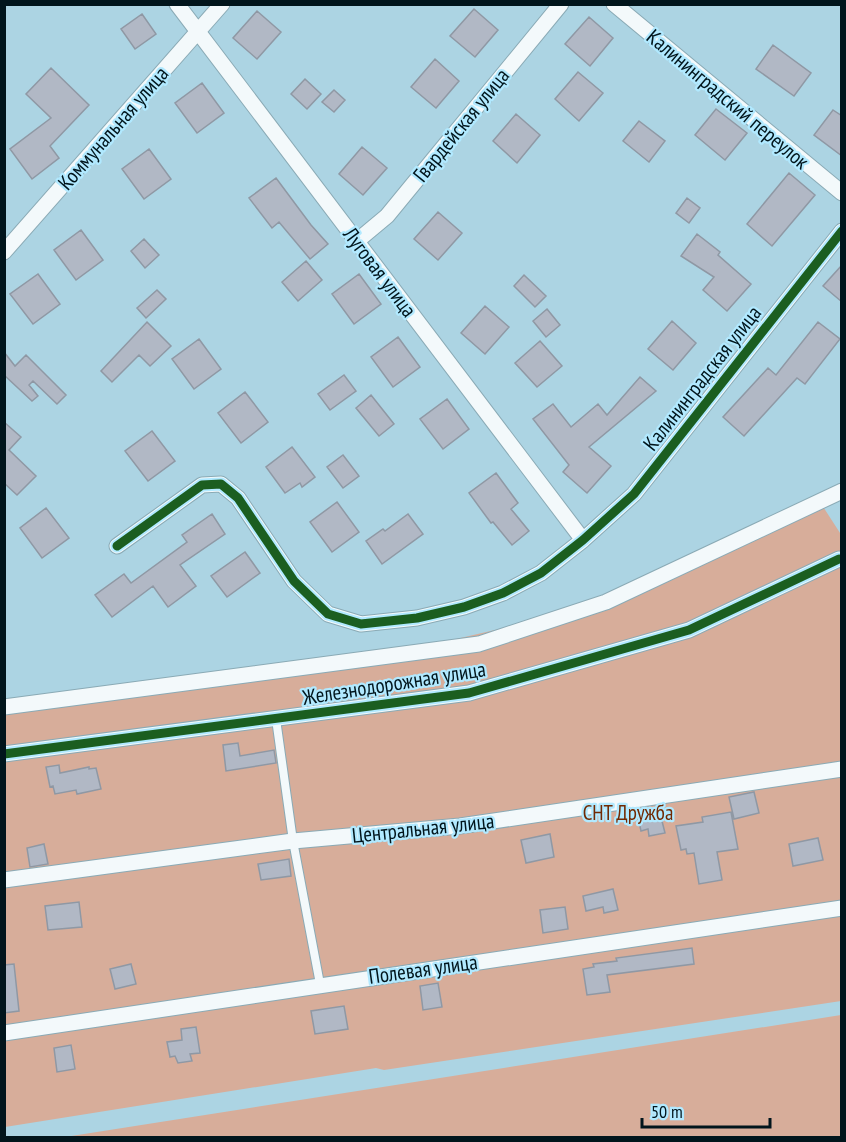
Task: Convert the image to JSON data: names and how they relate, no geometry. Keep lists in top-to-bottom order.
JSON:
{
  "streets": {
    "street": [
      "Калининградский переулок",
      "Гвардейская улица",
      "Коммунальная улица",
      "Луговая улица",
      "Калининградская улица",
      "Железнодорожная улица",
      "Центральная улица",
      "Полевая улица"
    ]
  },
  "crossings": [
    ["Гвардейская улица", "Луговая улица"],
    ["Коммунальная улица", "Луговая улица"],
    ["Луговая улица", "Калининградская улица"]
  ],
  "parks": ["СНТ Дружба"],
  "scale_bar": "50 m"
}
